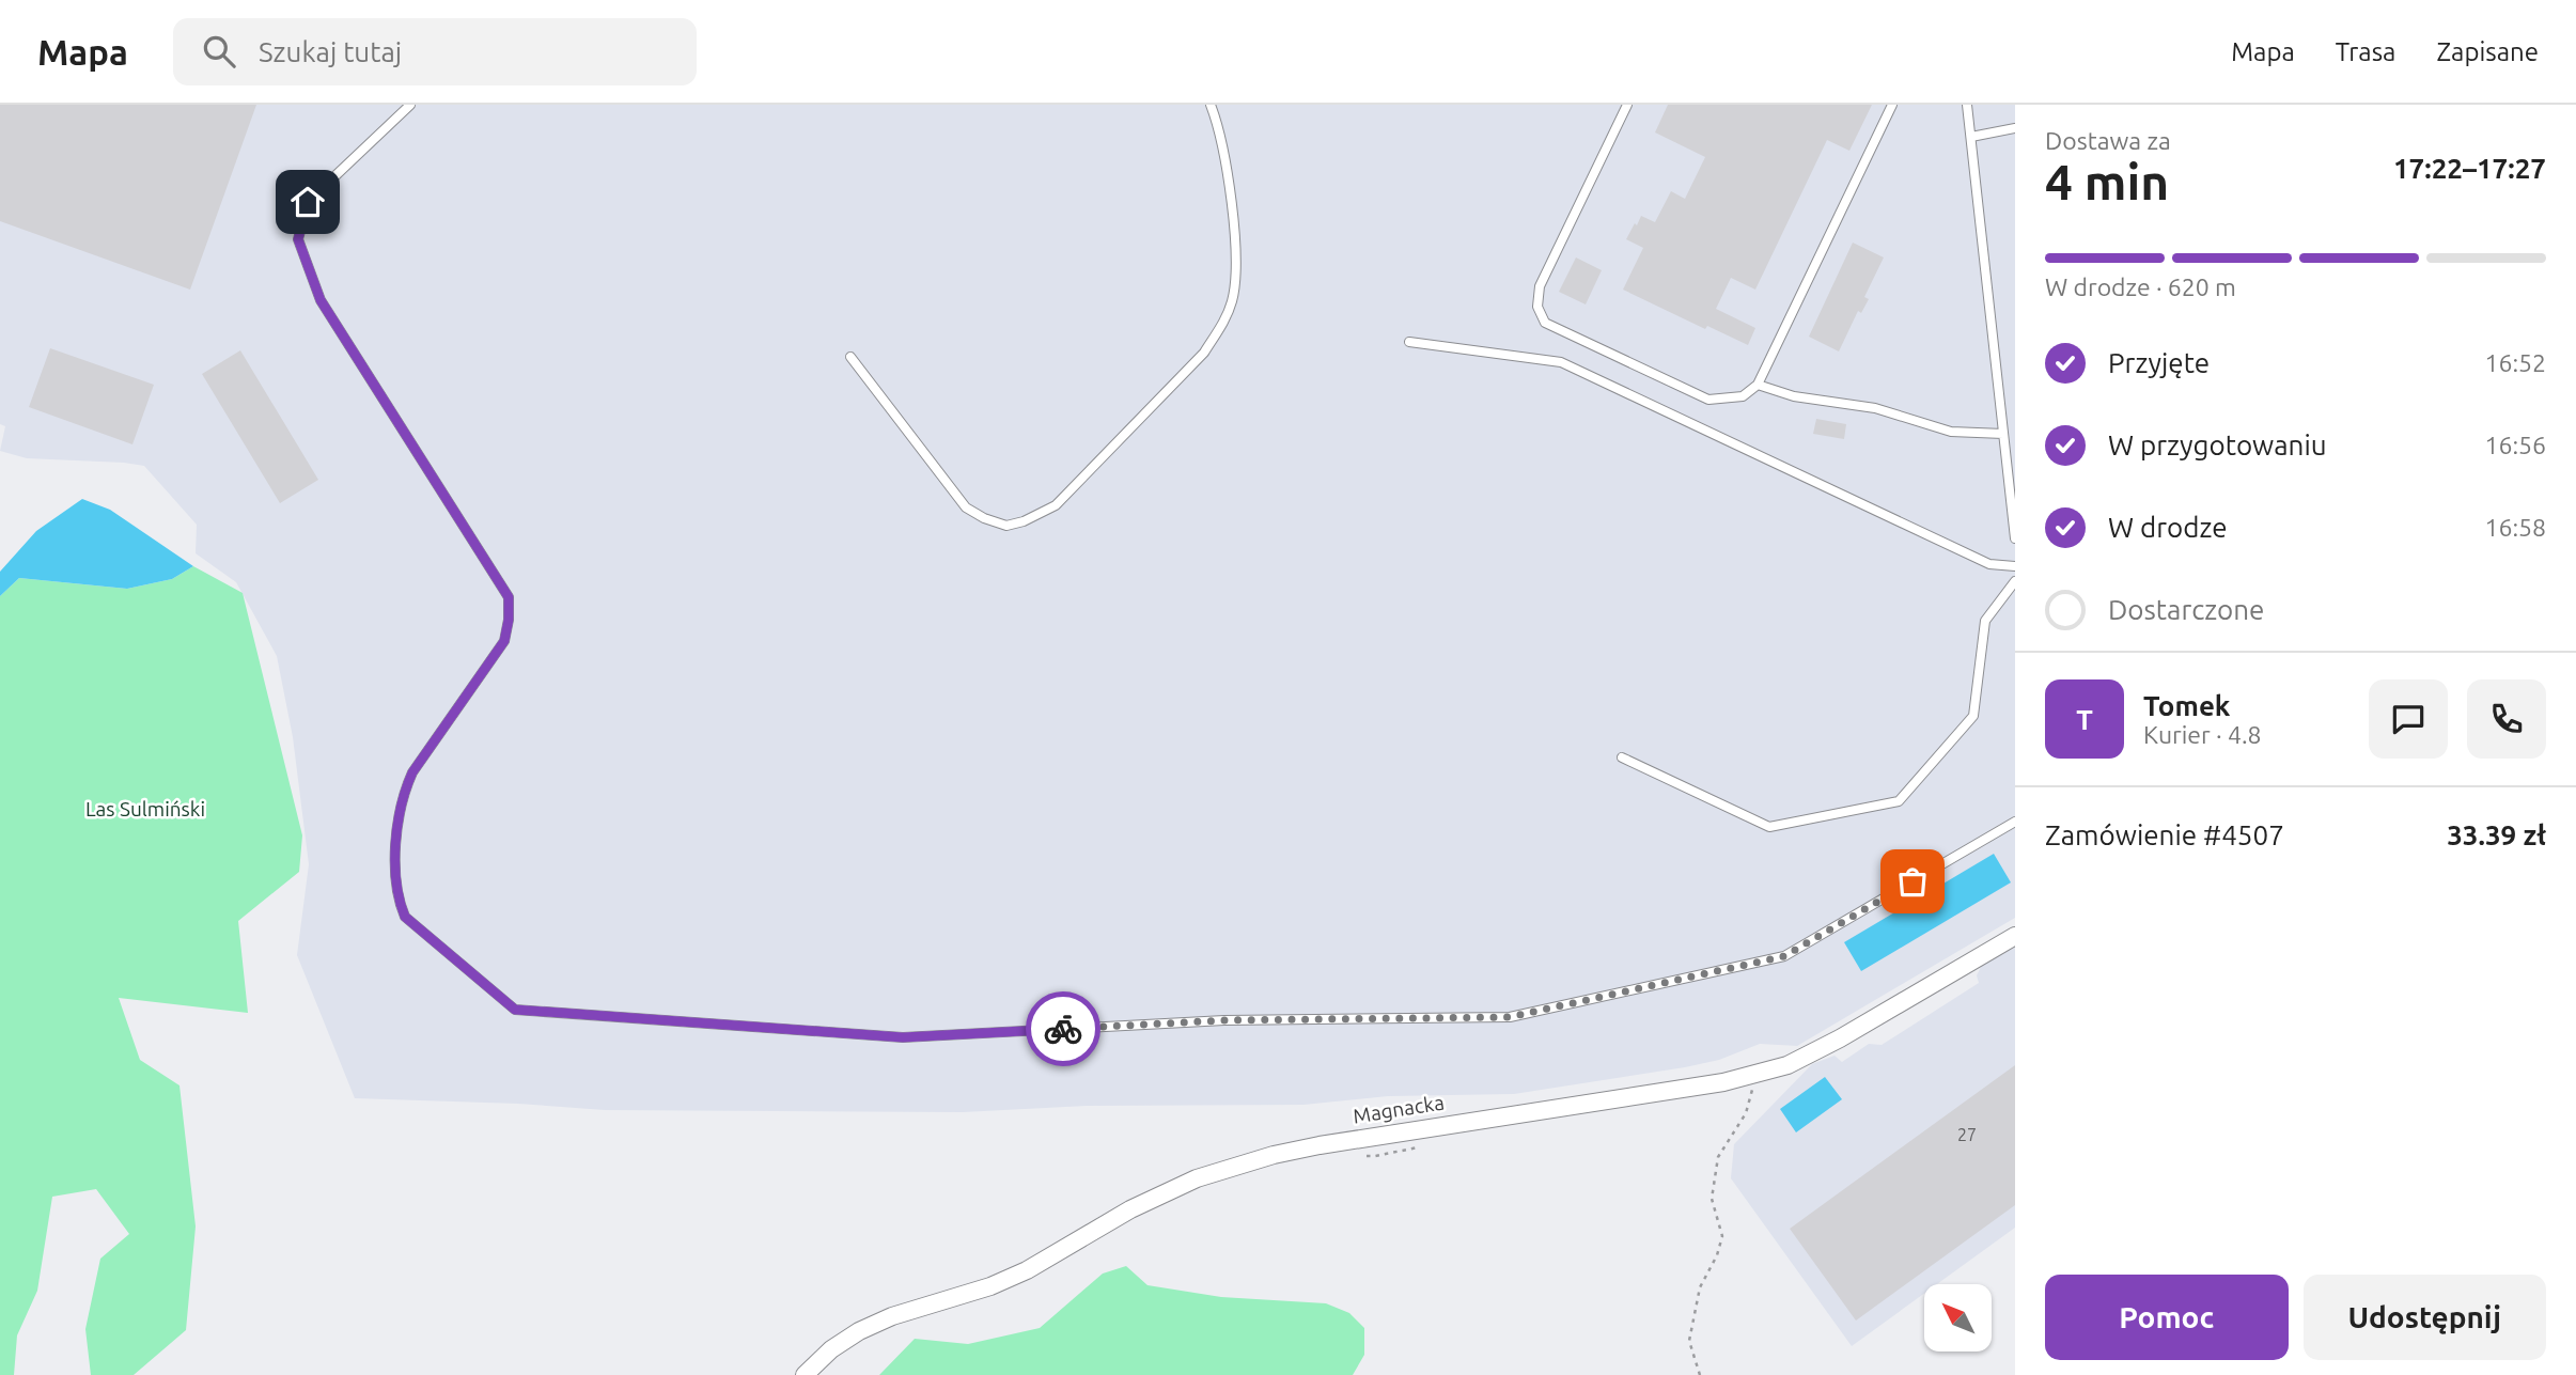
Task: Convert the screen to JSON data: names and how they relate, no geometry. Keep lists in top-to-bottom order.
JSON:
{
  "streets": {
    "street": ["Magnacka"]
  },
  "parks": ["Las Sulmiński"],
  "house_numbers": ["27"],
  "north": "top left",
  "page": {
    "header": "Mapa",
    "search": "Szukaj tutaj",
    "nav": ["Mapa", "Trasa", "Zapisane"],
    "heading": ["4 min", "Dostawa za", "17:22–17:27"],
    "panel": [
      "Tomek",
      "Kurier · 4.8",
      "Zamówienie #4507",
      "33.39 zł"
    ],
    "bar": "W drodze · 620 m",
    "list": [
      ["Przyjęte", "16:52"],
      ["W przygotowaniu", "16:56"],
      ["W drodze", "16:58"],
      "Dostarczone"
    ],
    "round": "T",
    "buttons": ["Pomoc", "Udostępnij"]
  }
}
